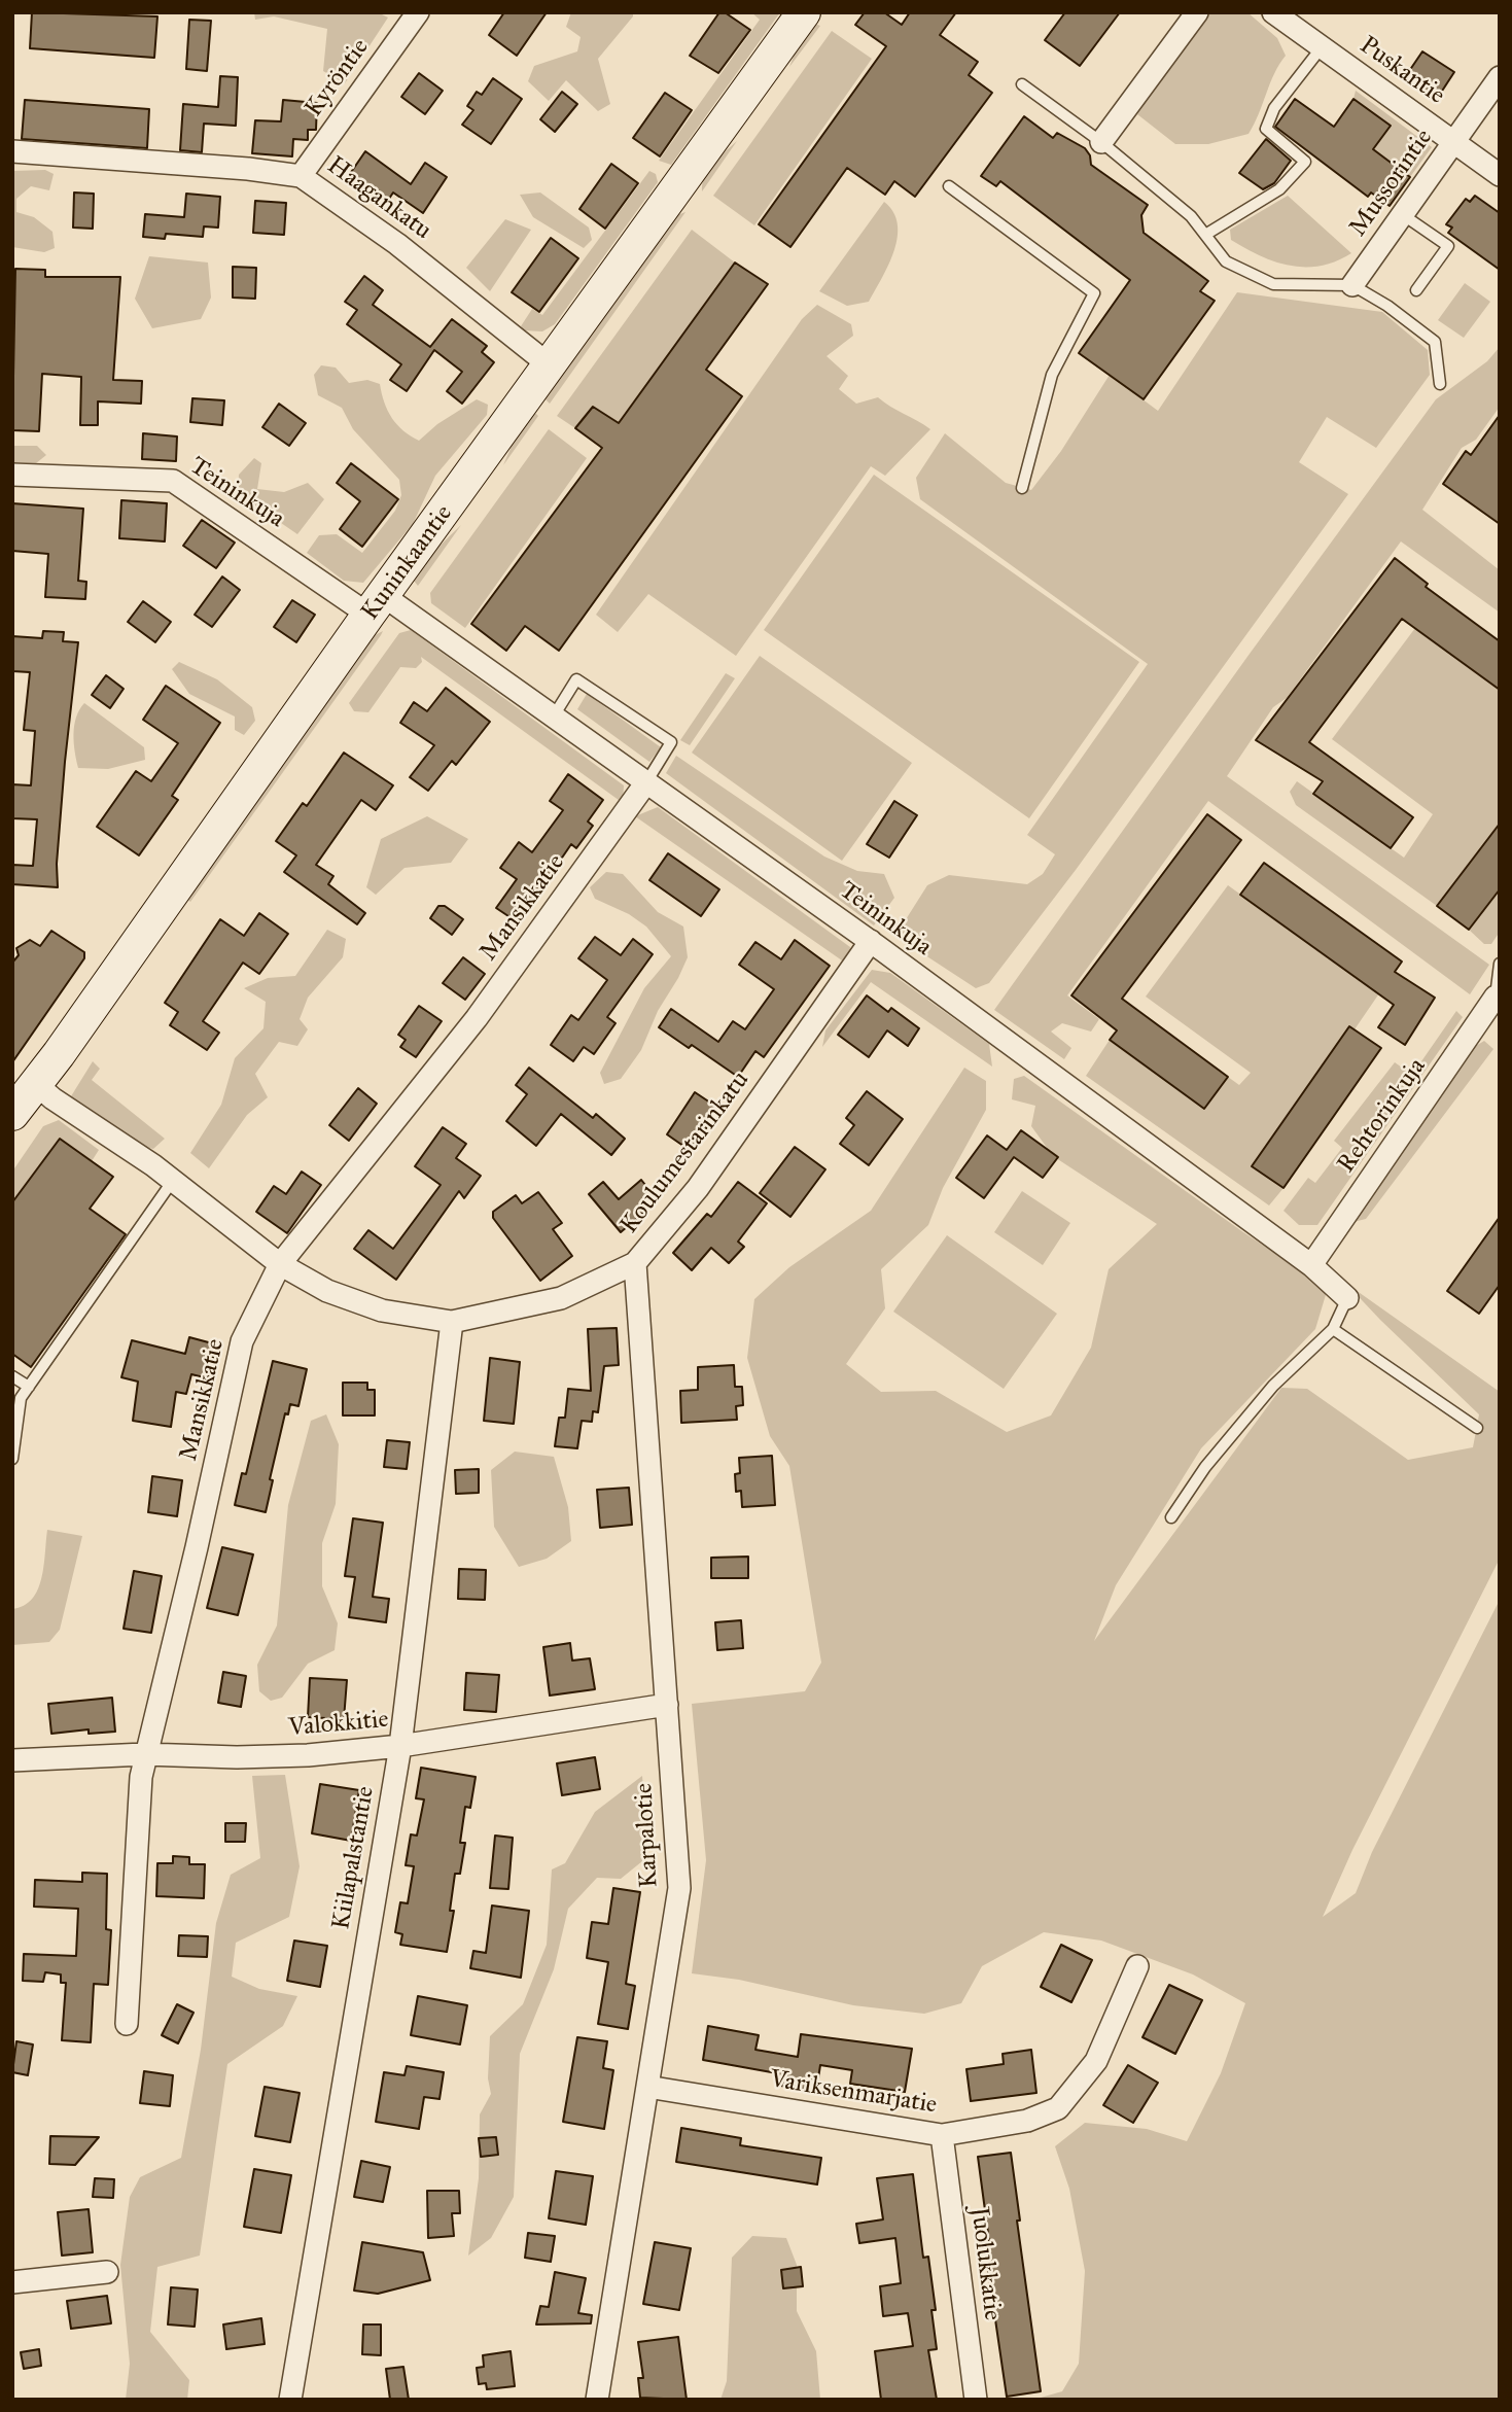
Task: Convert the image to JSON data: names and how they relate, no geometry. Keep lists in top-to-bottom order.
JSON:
{
  "streets": {
    "street": [
      "Puskantie",
      "Kyröntie",
      "Mussorintie",
      "Haagankatu",
      "Teininkuja",
      "Kuninkaantie",
      "Mansikkatie",
      "Rehtorinkuja",
      "Koulumestarinkatu",
      "Valokkitie",
      "Karpalotie",
      "Kiilapalstantie",
      "Variksenmarjatie",
      "Juolukkatie"
    ]
  },
  "crossings": [
    ["Puskantie", "Mussorintie"],
    ["Kyröntie", "Haagankatu"],
    ["Haagankatu", "Kuninkaantie"],
    ["Teininkuja", "Kuninkaantie"],
    ["Teininkuja", "Mansikkatie"],
    ["Teininkuja", "Rehtorinkuja"],
    ["Teininkuja", "Koulumestarinkatu"],
    ["Kuninkaantie", "Koulumestarinkatu"],
    ["Mansikkatie", "Koulumestarinkatu"],
    ["Mansikkatie", "Valokkitie"],
    ["Koulumestarinkatu", "Karpalotie"],
    ["Koulumestarinkatu", "Kiilapalstantie"],
    ["Valokkitie", "Karpalotie"],
    ["Valokkitie", "Kiilapalstantie"],
    ["Karpalotie", "Variksenmarjatie"],
    ["Variksenmarjatie", "Juolukkatie"]
  ]
}
